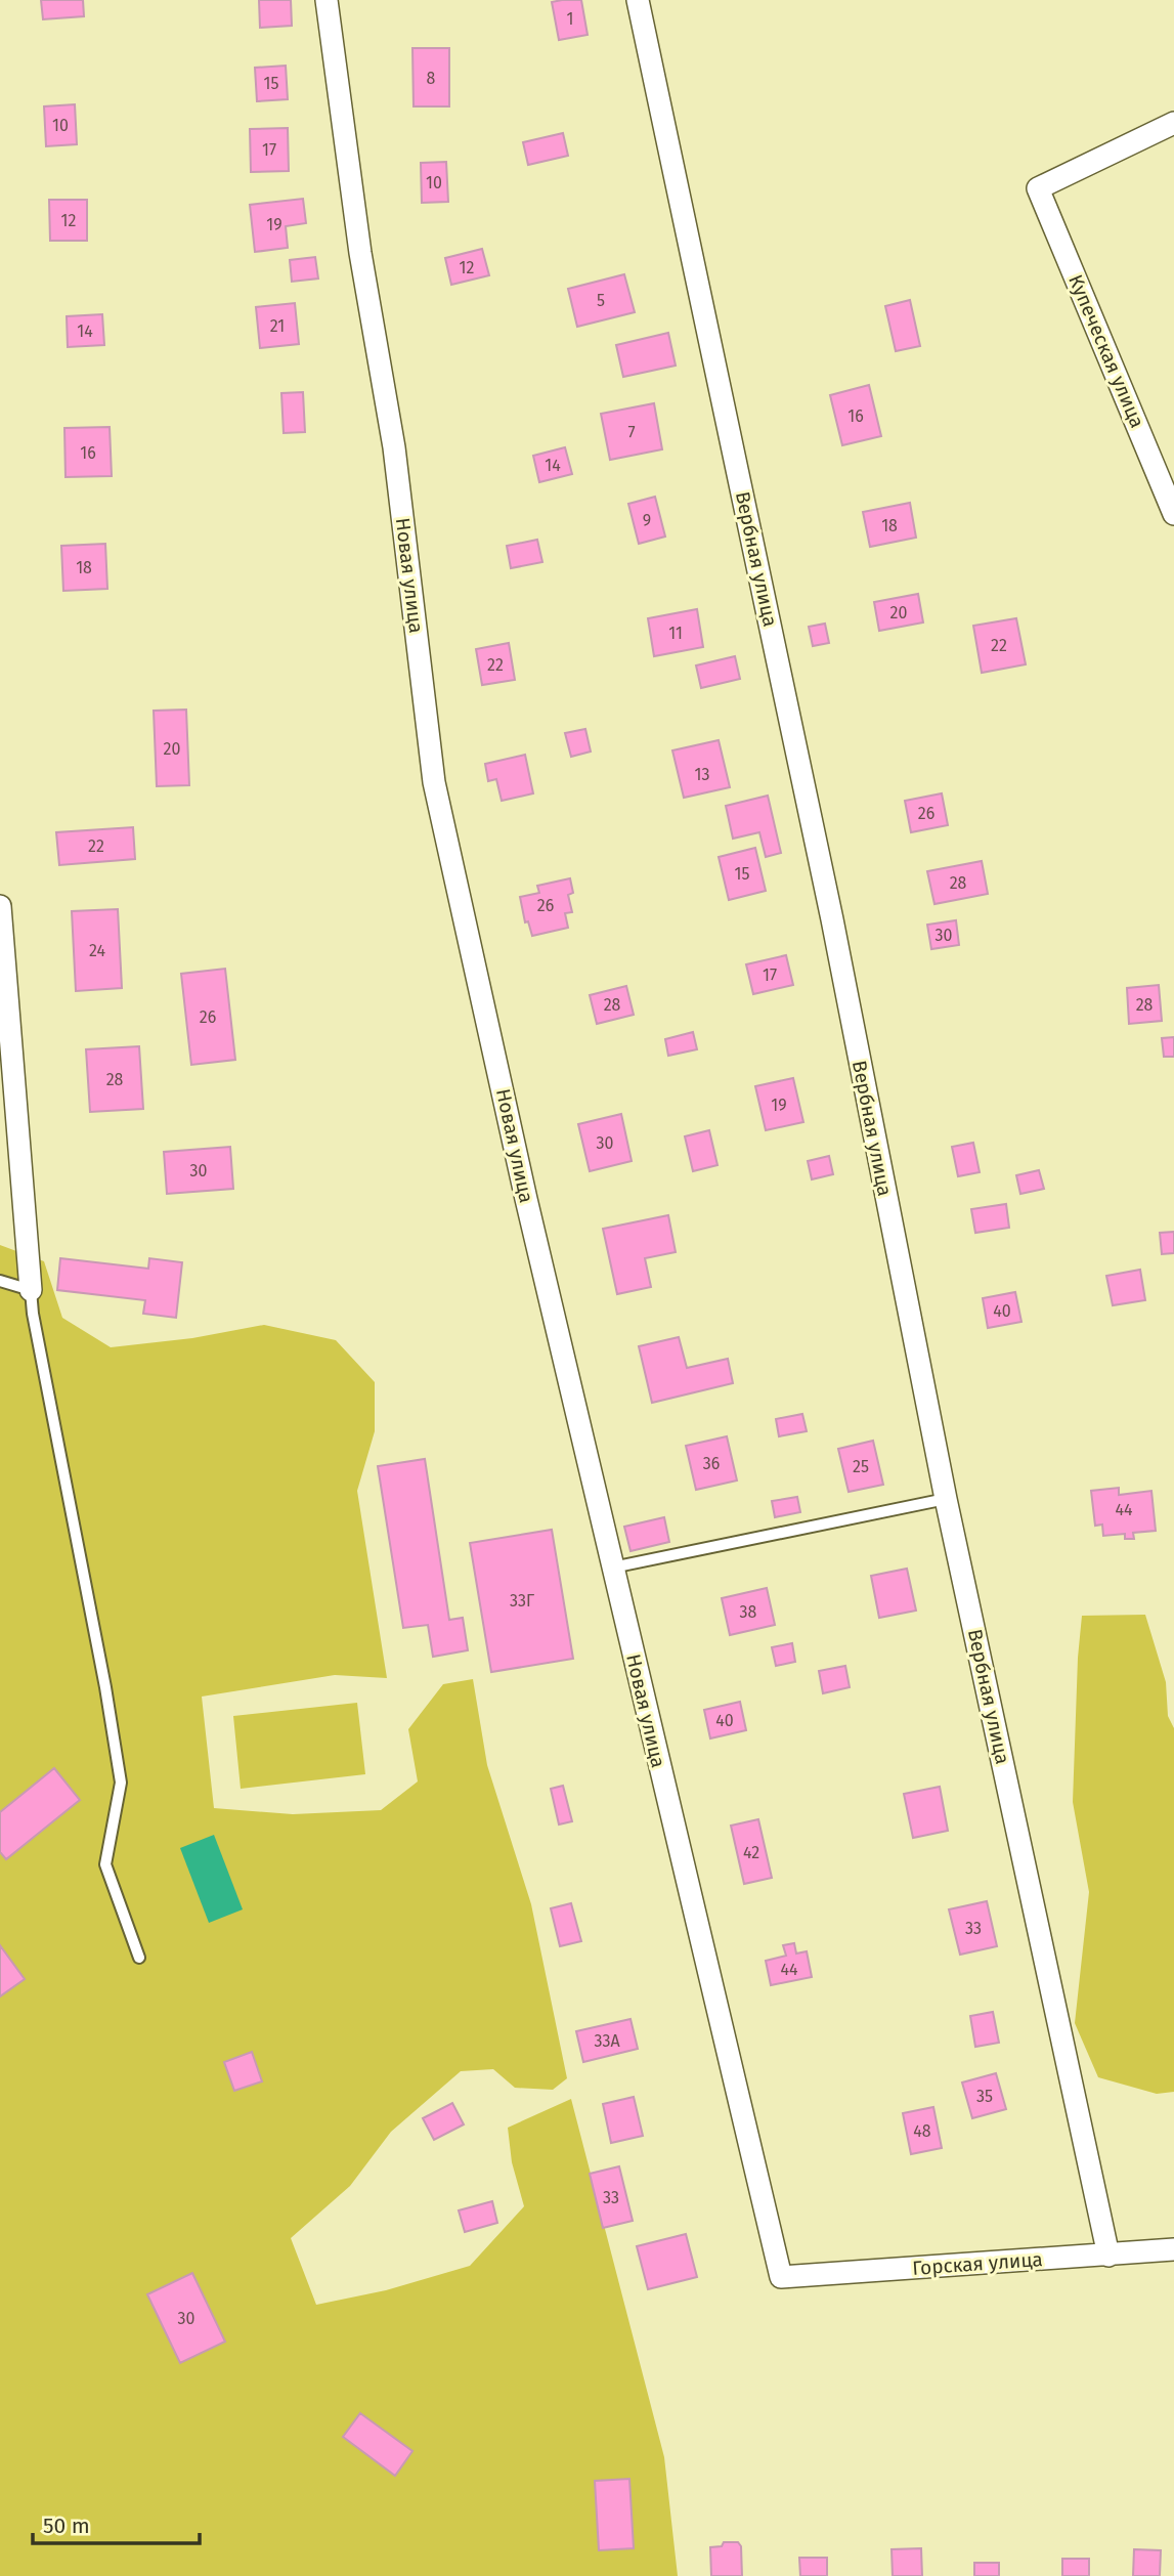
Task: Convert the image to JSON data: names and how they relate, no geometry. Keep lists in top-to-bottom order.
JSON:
{
  "streets": {
    "street": [
      "Купеческая улица",
      "Вербная улица",
      "Новая улица",
      "Горская улица"
    ]
  },
  "crossings": [
    ["Вербная улица", "Горская улица"],
    ["Новая улица", "Горская улица"]
  ],
  "house_numbers": [
    "1",
    "8",
    "15",
    "10",
    "17",
    "10",
    "12",
    "19",
    "12",
    "5",
    "21",
    "14",
    "16",
    "7",
    "16",
    "14",
    "9",
    "18",
    "18",
    "20",
    "11",
    "22",
    "22",
    "20",
    "13",
    "26",
    "22",
    "15",
    "28",
    "26",
    "30",
    "24",
    "17",
    "28",
    "28",
    "26",
    "28",
    "19",
    "30",
    "30",
    "40",
    "36",
    "25",
    "44",
    "33Г",
    "38",
    "40",
    "42",
    "33",
    "44",
    "33А",
    "35",
    "48",
    "33",
    "30"
  ],
  "scale_bar": "50 m"
}
